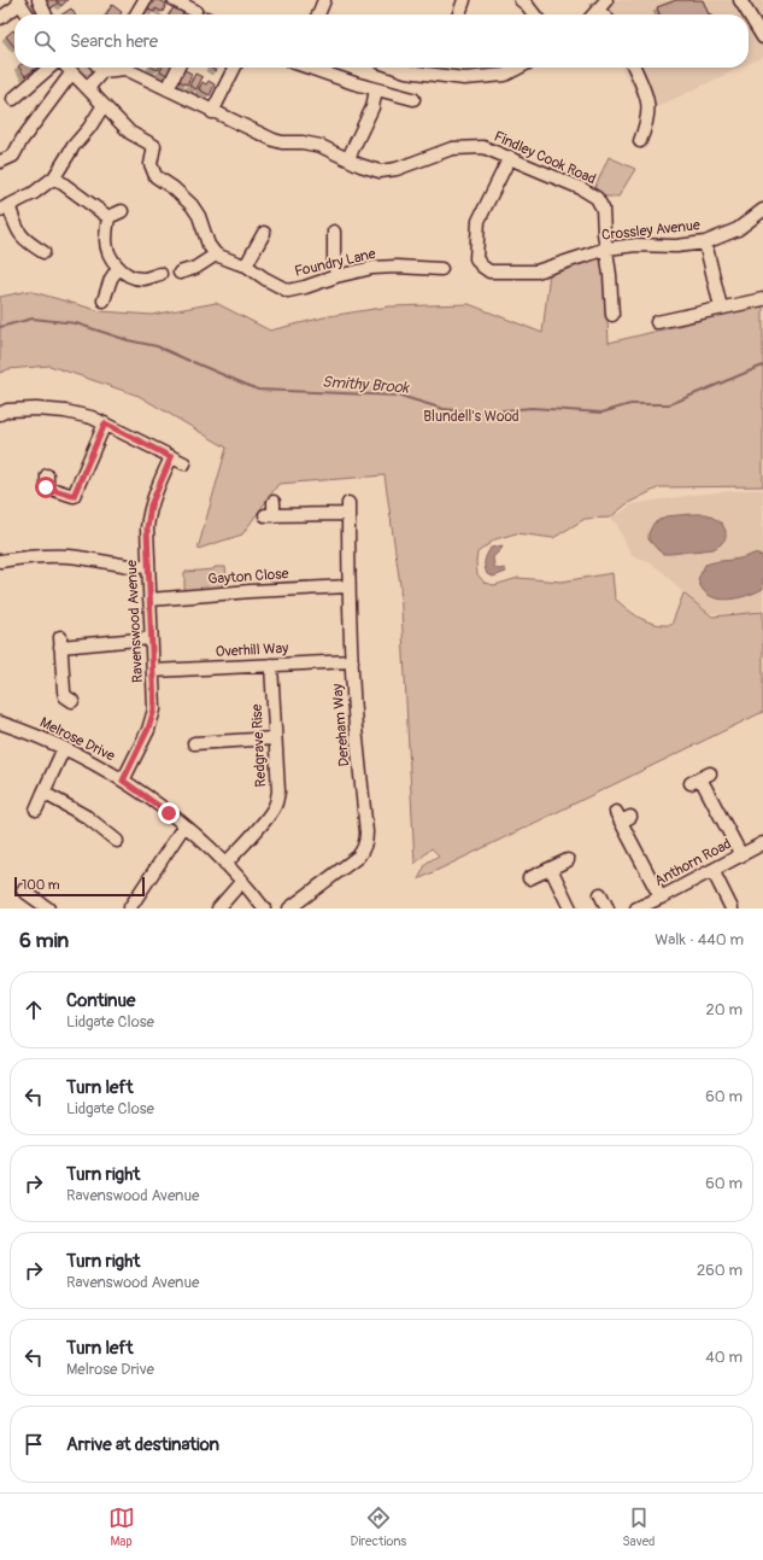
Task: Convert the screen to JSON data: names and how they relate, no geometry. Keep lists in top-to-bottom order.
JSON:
{
  "streets": {
    "street": [
      "Findley Cook Road",
      "Crossley Avenue",
      "Foundry Lane",
      "Gayton Close",
      "Ravenswood Avenue",
      "Overhill Way",
      "Dereham Way",
      "Melrose Drive",
      "Redgrave Rise",
      "Anthorn Road"
    ]
  },
  "crossings": [
    ["Findley Cook Road", "Crossley Avenue"],
    ["Gayton Close", "Ravenswood Avenue"],
    ["Gayton Close", "Dereham Way"],
    ["Ravenswood Avenue", "Overhill Way"],
    ["Ravenswood Avenue", "Melrose Drive"],
    ["Overhill Way", "Dereham Way"],
    ["Overhill Way", "Redgrave Rise"],
    ["Melrose Drive", "Redgrave Rise"]
  ],
  "water": ["Smithy Brook"],
  "parks": ["Blundell's Wood"],
  "scale_bar": "100 m",
  "page": {
    "search": "Search here",
    "scale": "100 m",
    "heading": ["6 min", "Walk · 440 m"],
    "list": [
      ["Continue", "Lidgate Close", "20 m"],
      ["Turn left", "Lidgate Close", "60 m"],
      ["Turn right", "Ravenswood Avenue", "60 m"],
      ["Turn right", "Ravenswood Avenue", "260 m"],
      ["Turn left", "Melrose Drive", "40 m"],
      "Arrive at destination"
    ],
    "nav": ["Map", "Directions", "Saved"]
  }
}
